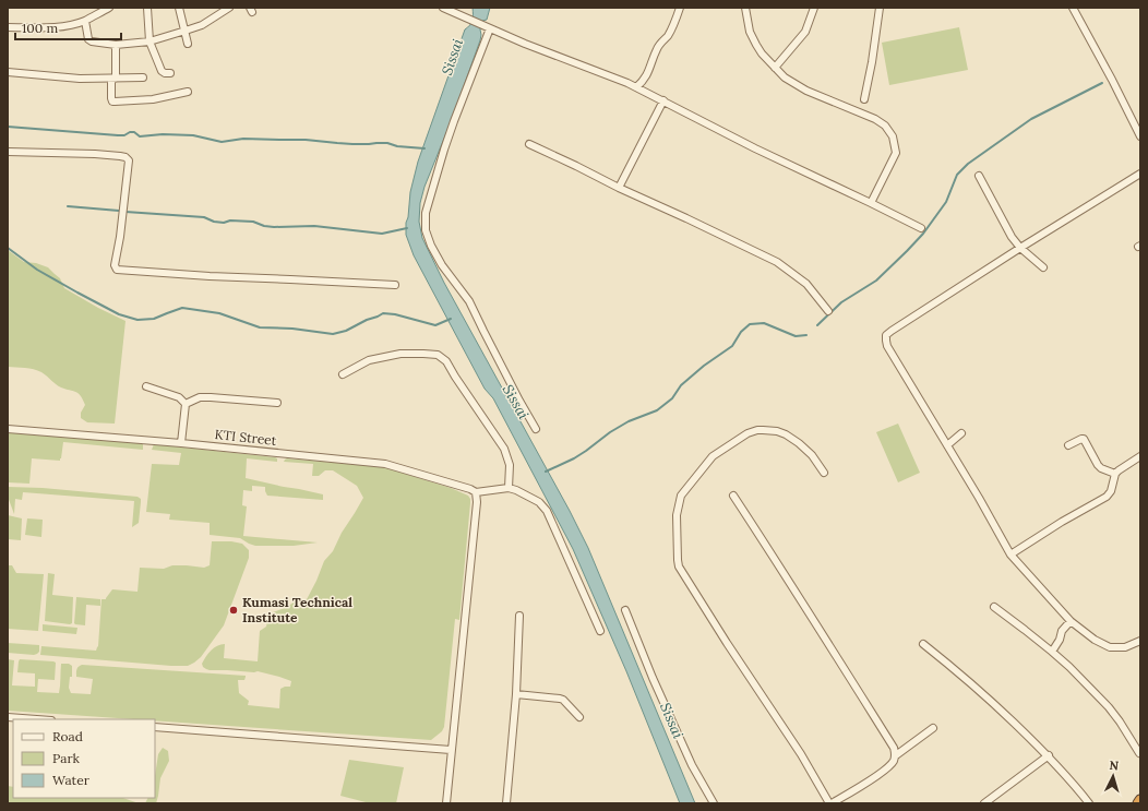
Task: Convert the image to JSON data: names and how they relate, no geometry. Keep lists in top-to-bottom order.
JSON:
{
  "streets": {
    "street": ["KTI Street"]
  },
  "water": ["Sissai"],
  "places": ["Kumasi Technical Institute"],
  "legend": ["Road", "Park", "Water"],
  "scale_bar": "100 m",
  "north": "top"
}
